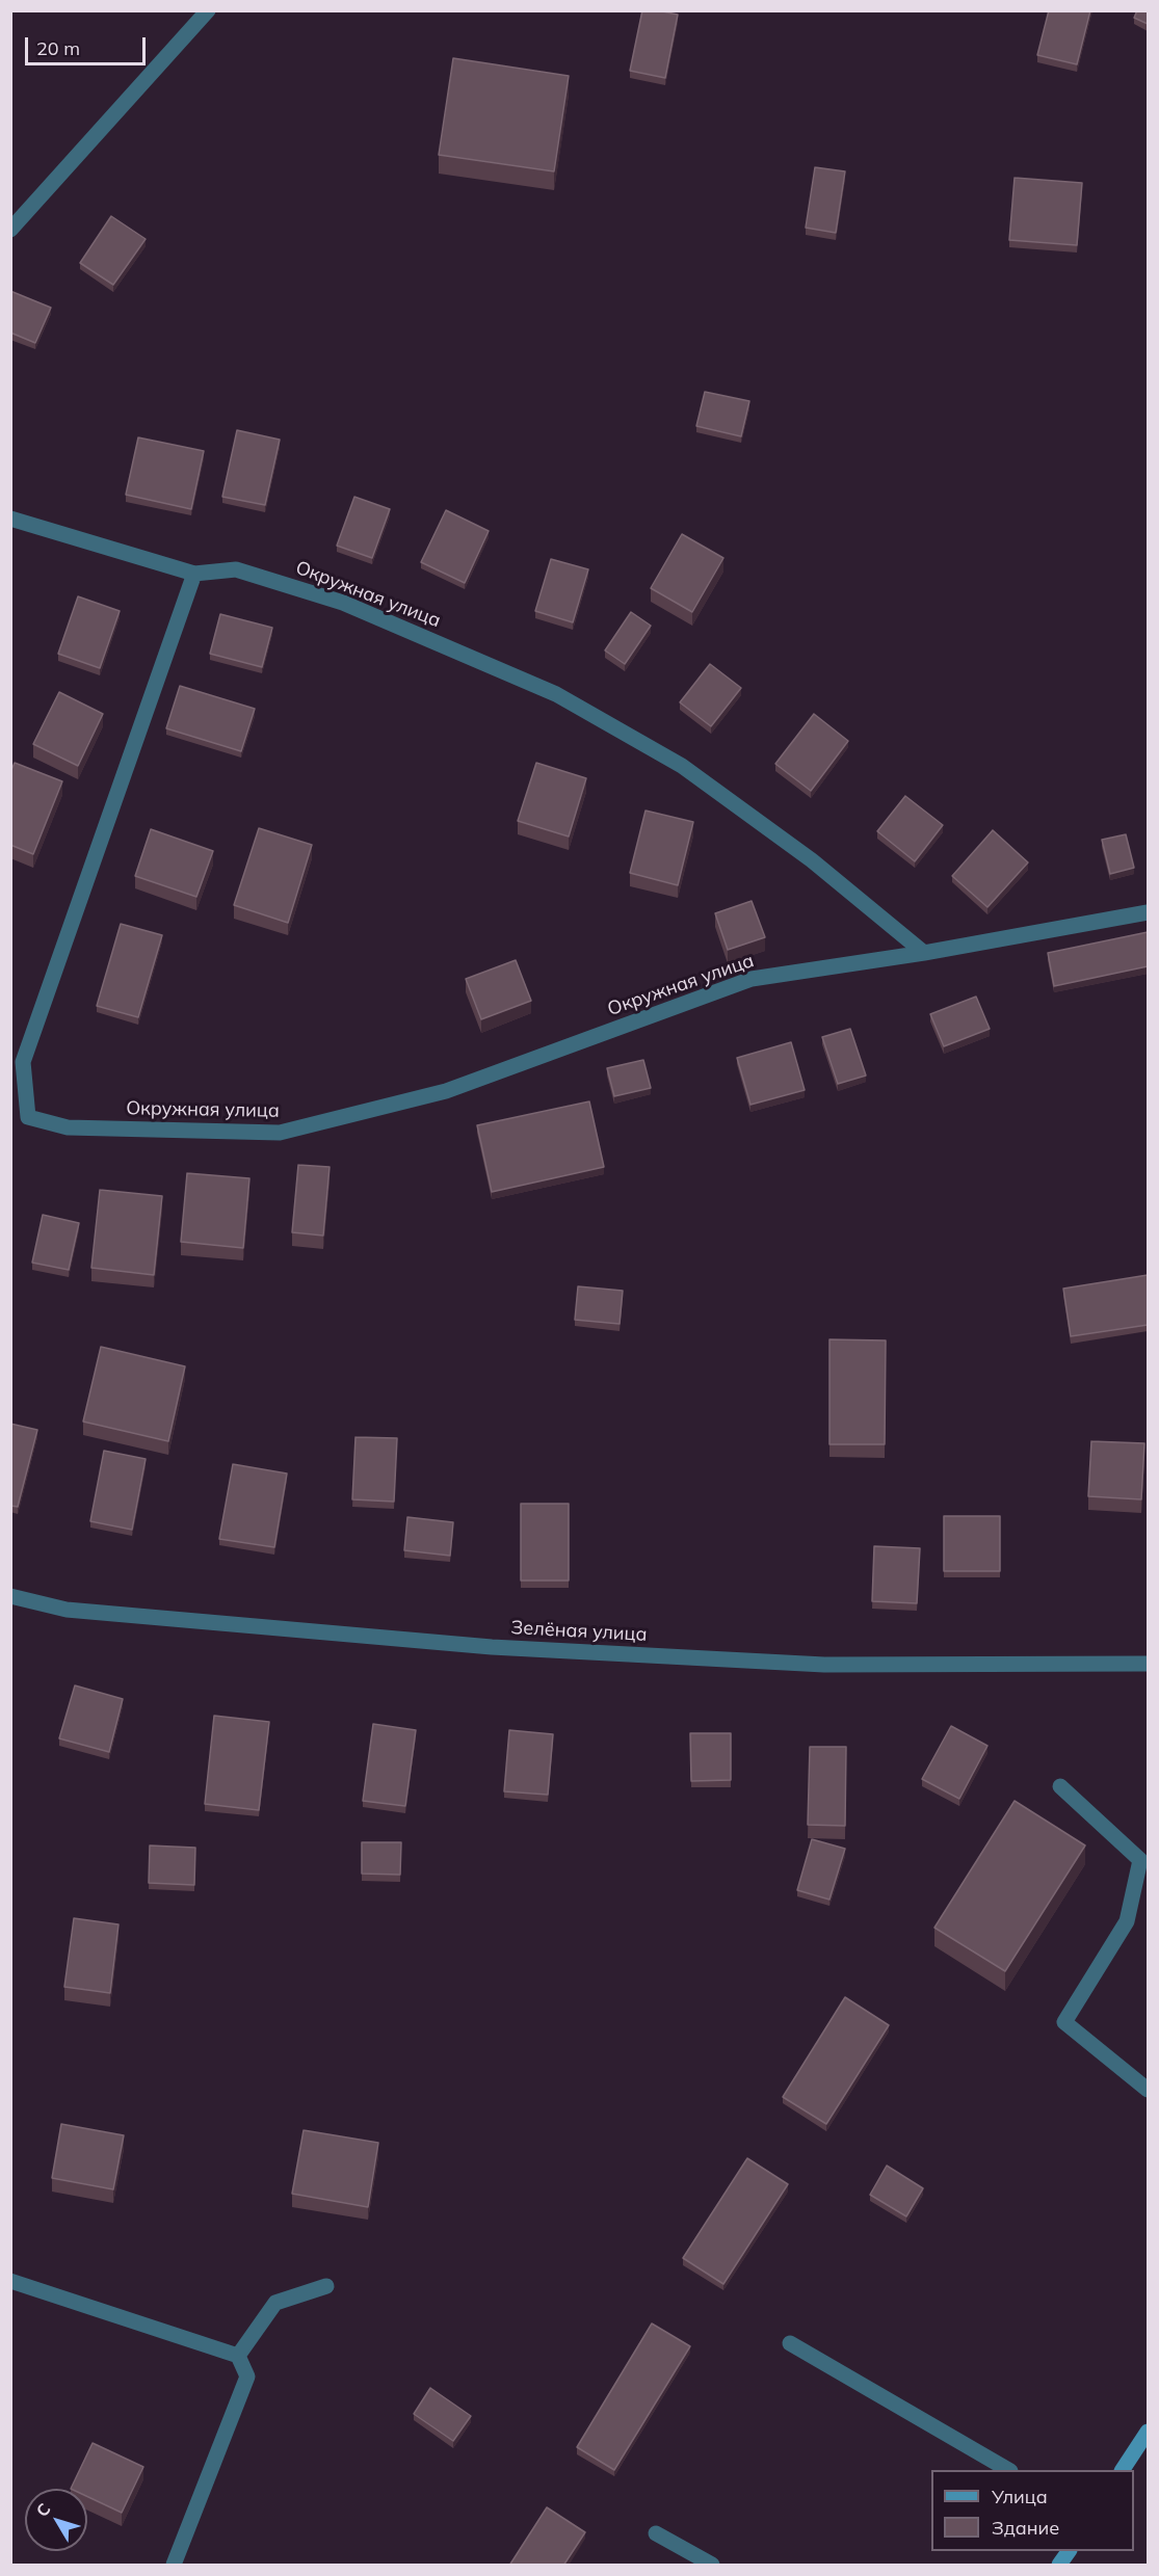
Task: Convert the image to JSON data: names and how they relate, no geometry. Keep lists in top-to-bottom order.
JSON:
{
  "streets": {
    "street": ["Окружная улица", "Зелёная улица"]
  },
  "legend": ["Улица", "Здание"],
  "scale_bar": "20 m",
  "north": "top left"
}
